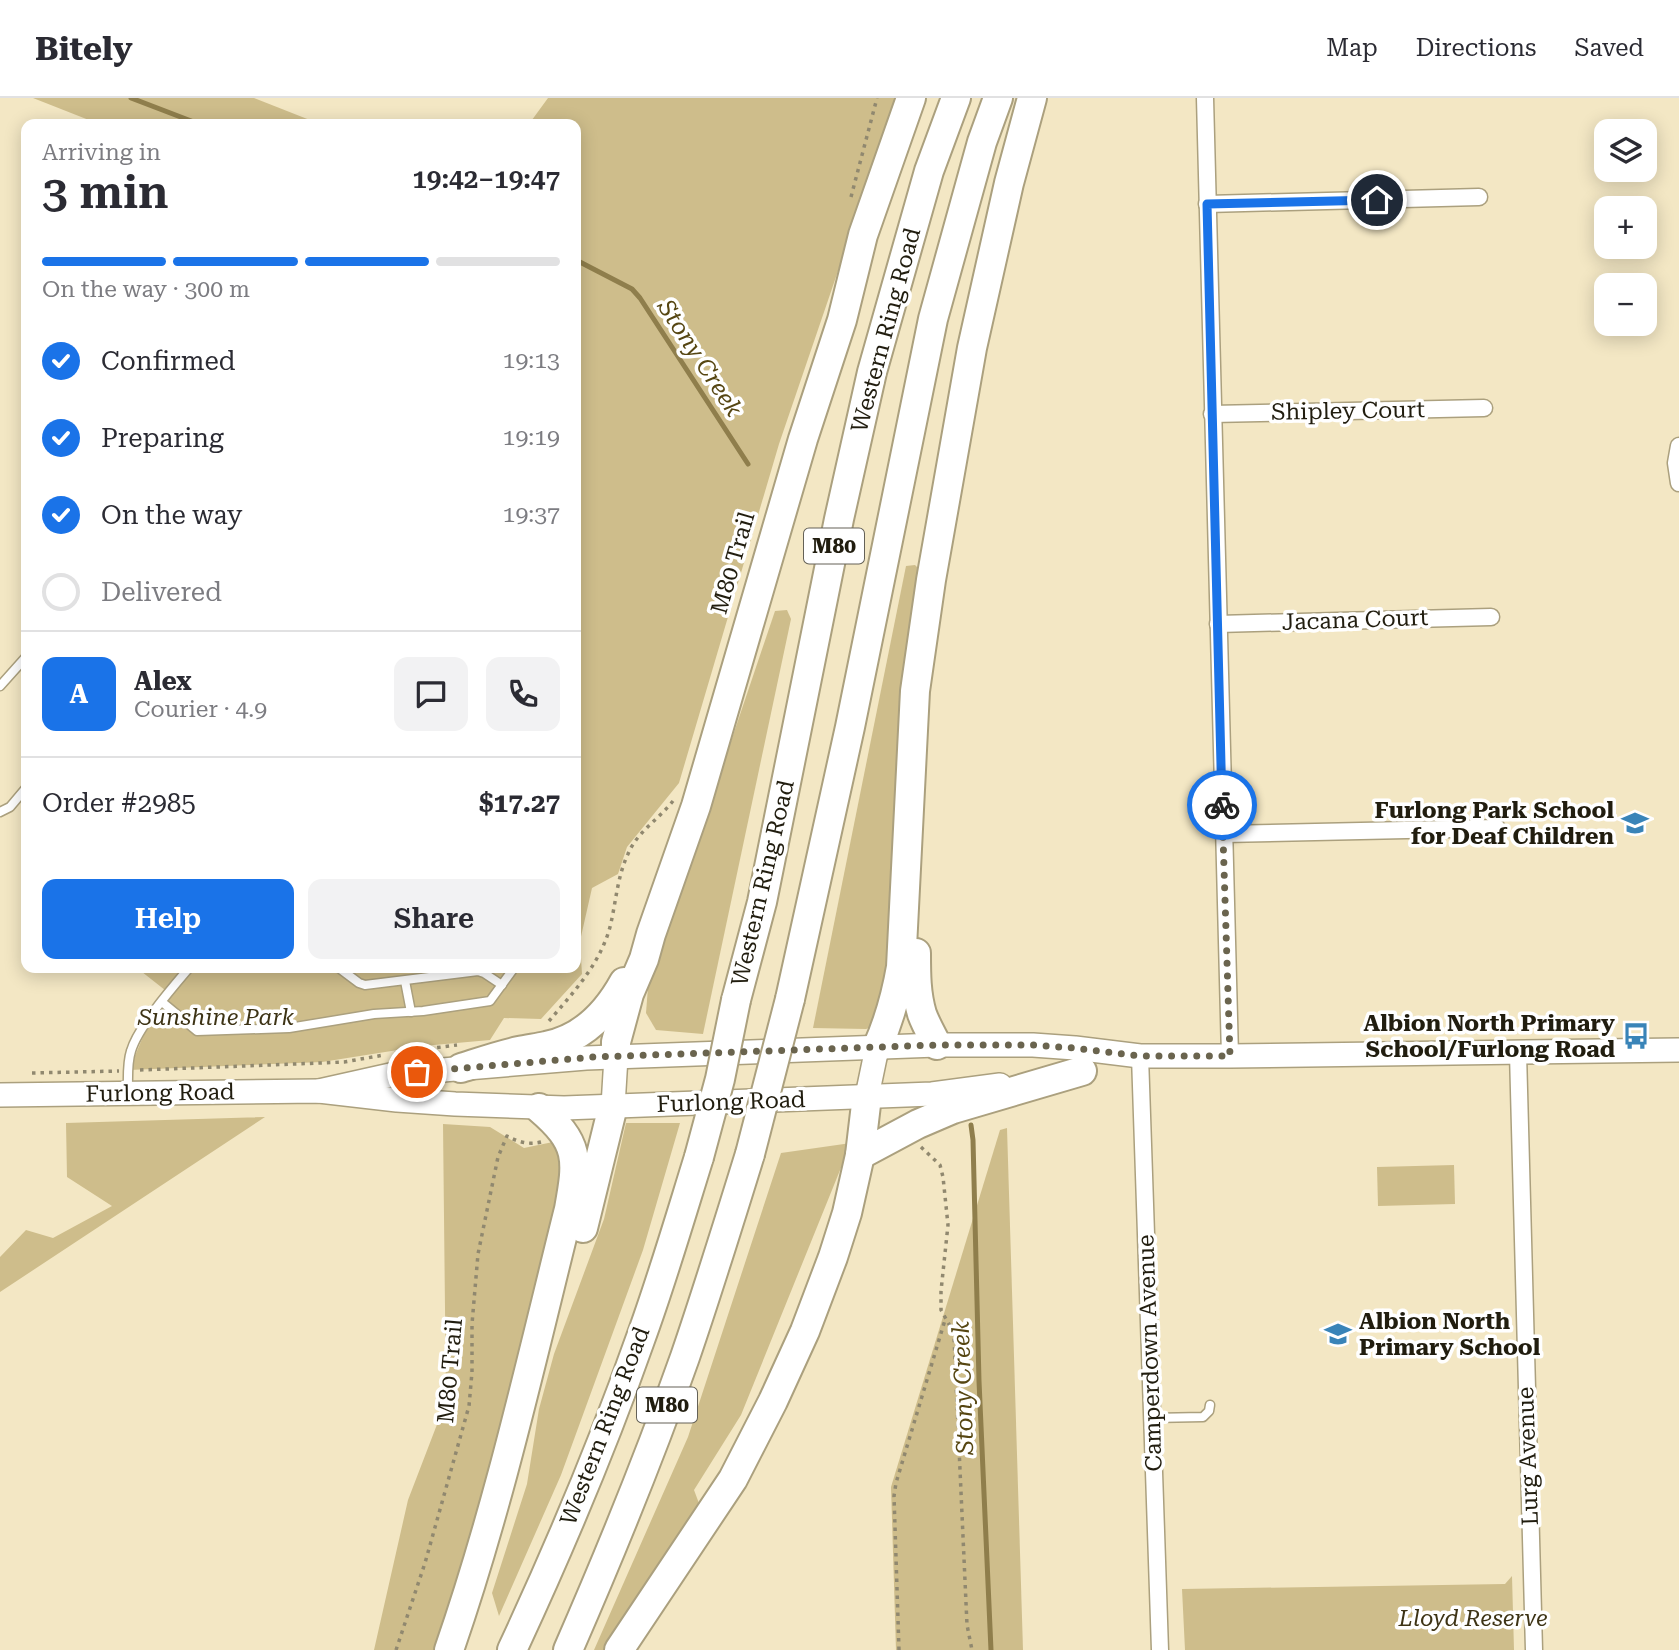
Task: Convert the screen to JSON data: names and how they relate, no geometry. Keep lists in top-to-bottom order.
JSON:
{
  "streets": {
    "highway": ["Western Ring Road", "M80"],
    "main road": ["Furlong Road"],
    "street": [
      "Shipley Court",
      "Jacana Court",
      "Camperdown Avenue",
      "Lurg Avenue"
    ],
    "path": ["M80 Trail"]
  },
  "crossings": [
    ["Furlong Road", "Camperdown Avenue"],
    ["Furlong Road", "Lurg Avenue"]
  ],
  "water": ["Stony Creek"],
  "parks": ["Sunshine Park", "Lloyd Reserve"],
  "places": {
    "school or university": ["Furlong Park School for Deaf Children", "Albion North Primary School"],
    "bus stop": ["Albion North Primary School/Furlong Road"]
  },
  "page": {
    "header": "Bitely",
    "nav": ["Map", "Directions", "Saved"],
    "map_buttons": ["+", "−"],
    "heading": ["3 min", "Arriving in", "19:42–19:47"],
    "panel": [
      "Alex",
      "Courier · 4.9",
      "Order #2985",
      "$17.27"
    ],
    "bar": "On the way · 300 m",
    "list": [
      ["Confirmed", "19:13"],
      ["Preparing", "19:19"],
      ["On the way", "19:37"],
      "Delivered"
    ],
    "round": "A",
    "buttons": ["Help", "Share"]
  }
}
